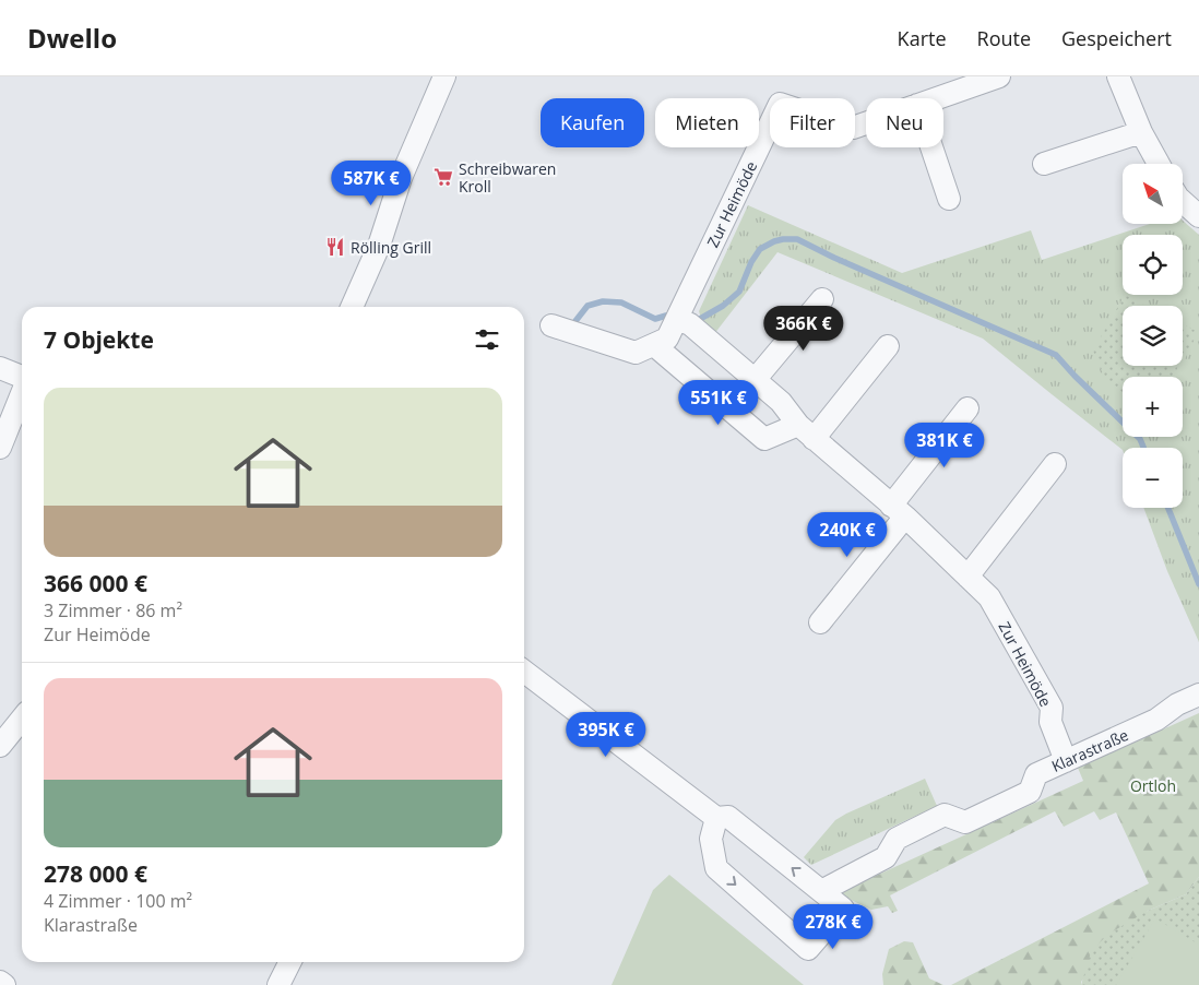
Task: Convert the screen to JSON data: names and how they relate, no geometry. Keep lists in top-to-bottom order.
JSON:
{
  "streets": {
    "street": ["Zur Heimöde", "Klarastraße"]
  },
  "crossings": [
    ["Zur Heimöde", "Klarastraße"]
  ],
  "parks": ["Ortloh"],
  "places": {
    "supermarket": ["Schreibwaren Kroll"],
    "restaurant": ["Rölling Grill"]
  },
  "north": "top left",
  "page": {
    "header": "Dwello",
    "nav": ["Karte", "Route", "Gespeichert"],
    "chip": [
      "Kaufen",
      "Mieten",
      "Filter",
      "Neu"
    ],
    "price": [
      "587K €",
      "366K €",
      "551K €",
      "381K €",
      "240K €",
      "395K €",
      "278K €"
    ],
    "map_buttons": ["+", "−"],
    "heading": "7 Objekte",
    "list": [
      {
        "name": "366 000 €",
        "note": "3 Zimmer · 86 m² · Zur Heimöde"
      },
      {
        "name": "278 000 €",
        "note": "4 Zimmer · 100 m² · Klarastraße"
      }
    ]
  }
}
